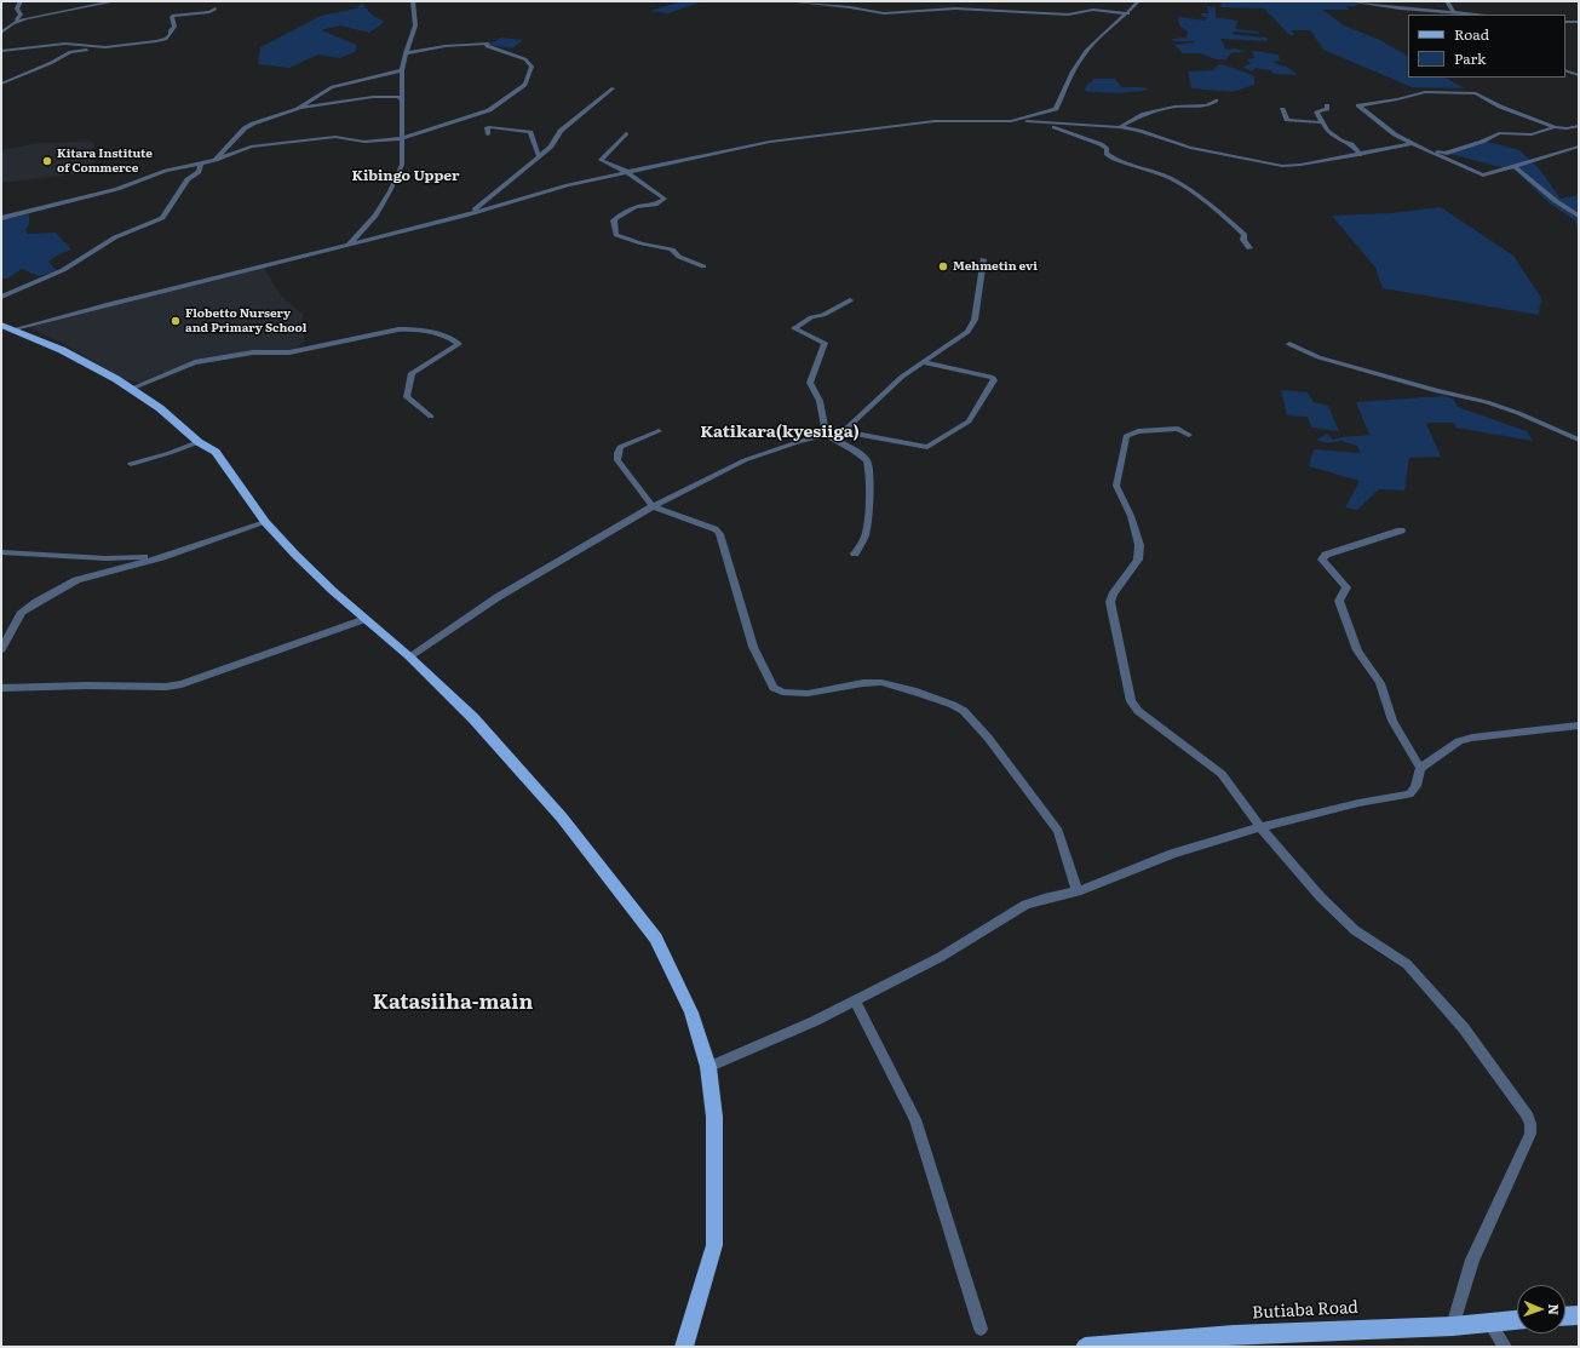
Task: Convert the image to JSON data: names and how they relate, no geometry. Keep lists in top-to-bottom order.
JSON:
{
  "streets": {
    "main road": ["Butiaba Road"]
  },
  "districts": ["Kibingo Upper", "Katikara(kyesiiga)", "Katasiiha-main"],
  "places": ["Kitara Institute of Commerce", "Mehmetin evi", "Flobetto Nursery and Primary School"],
  "legend": ["Road", "Park"],
  "north": "right"
}
